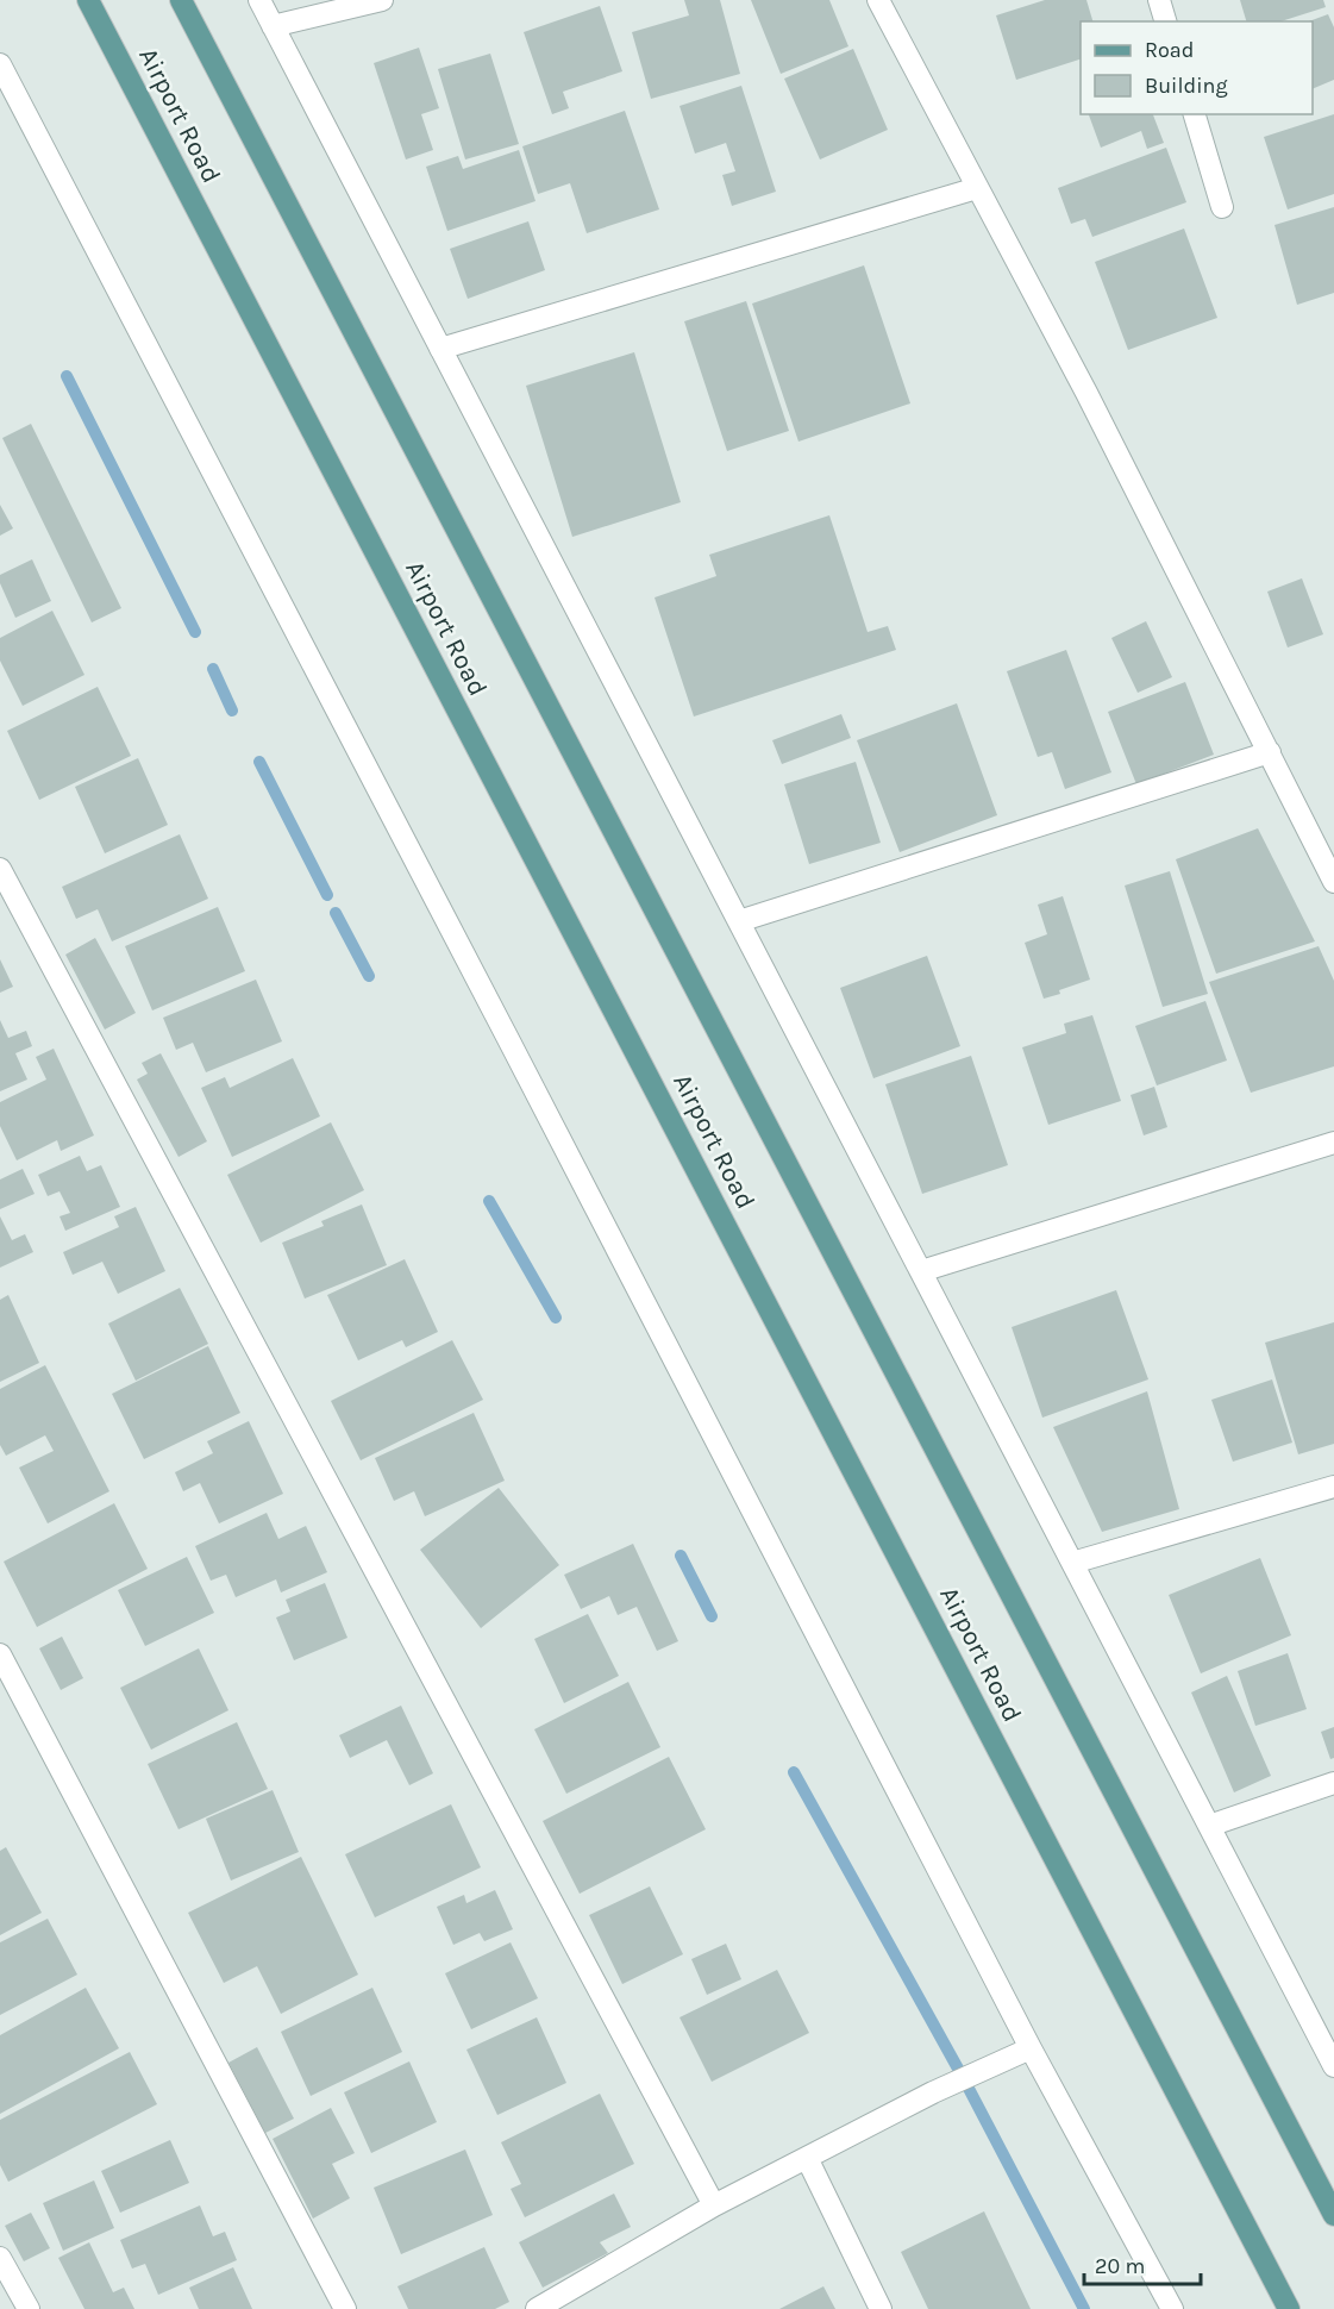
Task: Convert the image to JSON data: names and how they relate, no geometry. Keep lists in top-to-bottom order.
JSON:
{
  "streets": {
    "main road": ["Airport Road"]
  },
  "legend": ["Road", "Building"],
  "scale_bar": "20 m"
}
